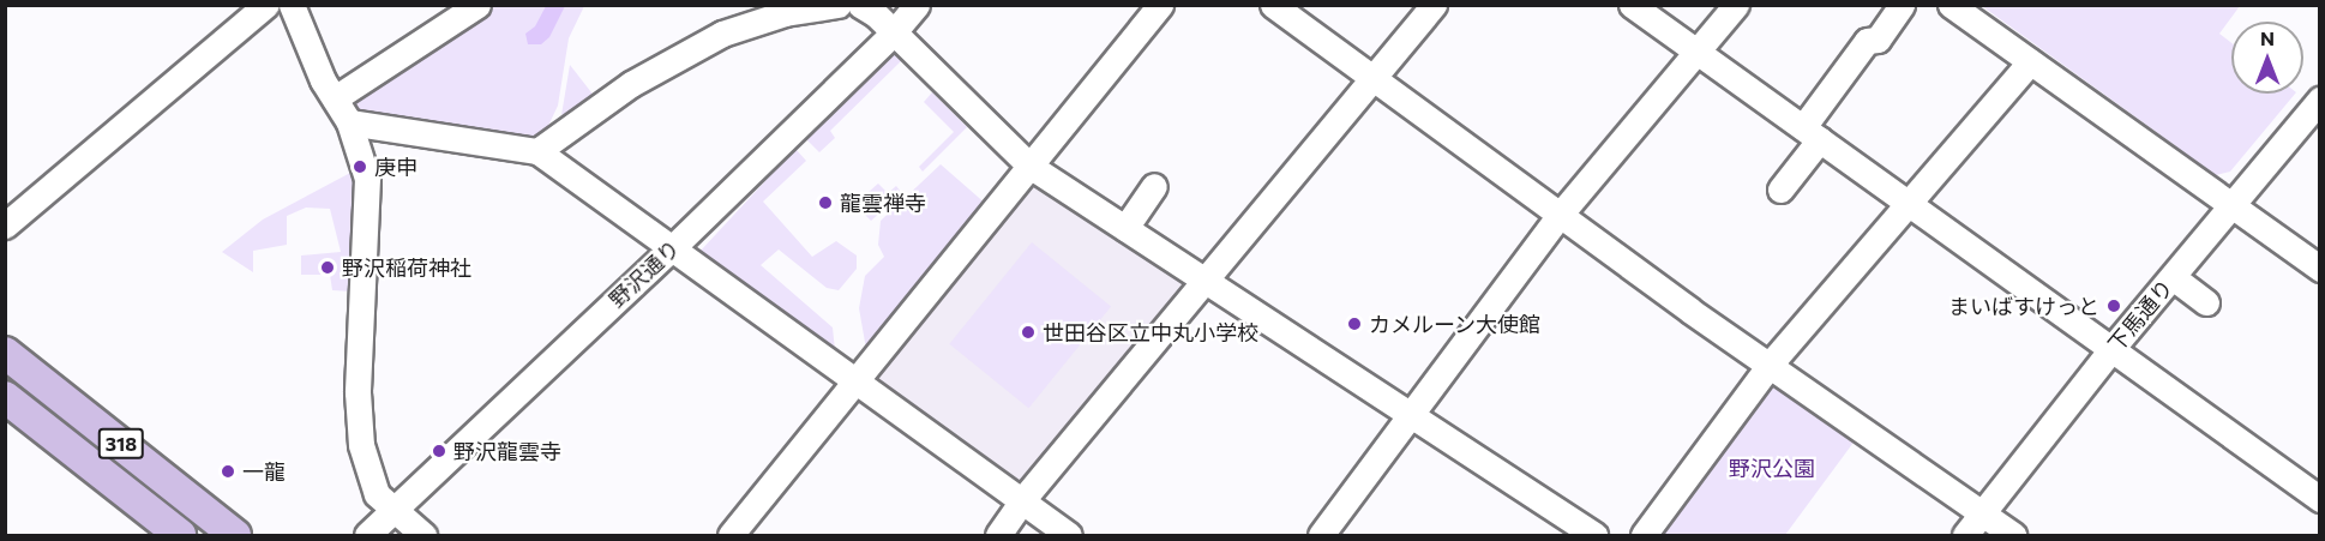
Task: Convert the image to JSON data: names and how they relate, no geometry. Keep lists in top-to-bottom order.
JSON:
{
  "streets": {
    "main road": ["318"],
    "street": ["野沢通り", "下馬通り"]
  },
  "parks": ["野沢公園"],
  "places": [
    "庚申",
    "龍雲禅寺",
    "野沢稲荷神社",
    "まいばすけっと",
    "カメルーン大使館",
    "世田谷区立中丸小学校",
    "野沢龍雲寺",
    "一龍"
  ],
  "north": "top"
}
